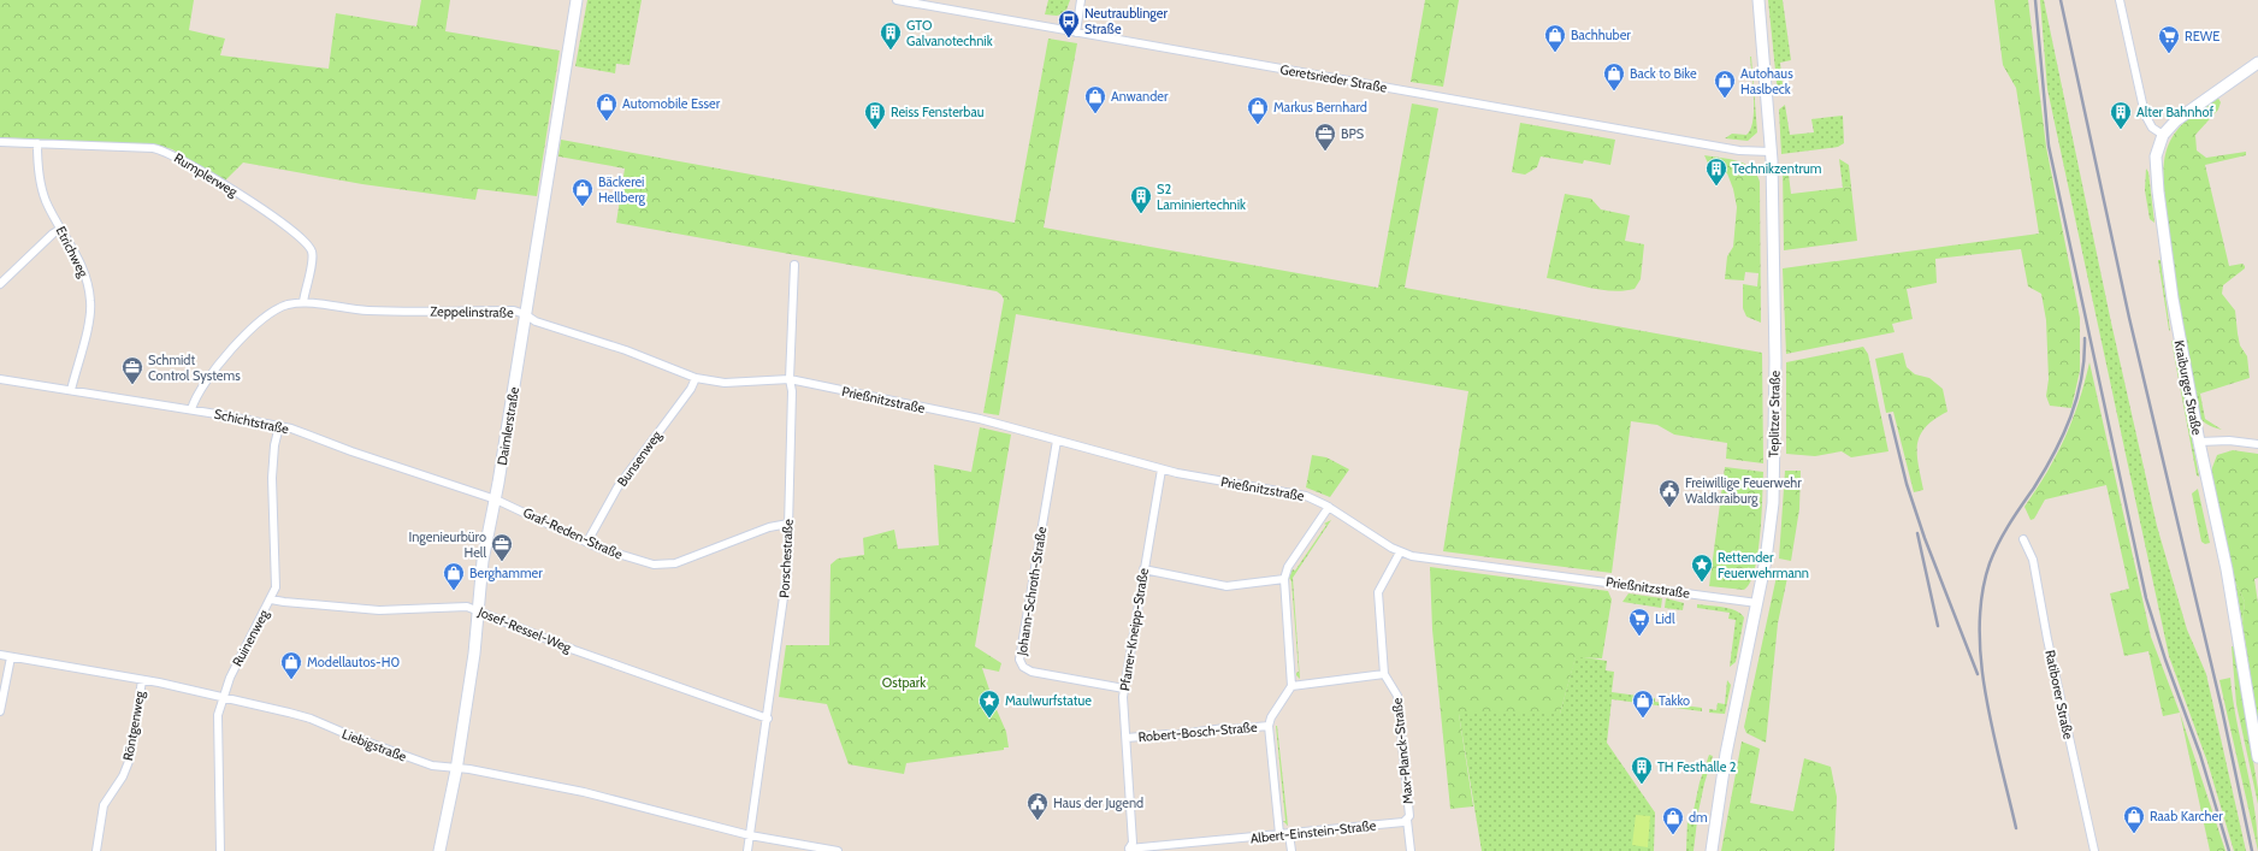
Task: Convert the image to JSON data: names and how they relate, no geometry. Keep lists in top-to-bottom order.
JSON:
{
  "streets": {
    "street": [
      "Geretsrieder Straße",
      "Rumplerweg",
      "Etrichweg",
      "Zeppelinstraße",
      "Kraiburger Straße",
      "Prießnitzstraße",
      "Teplitzer Straße",
      "Schichtstraße",
      "Daimlerstraße",
      "Bunsenweg",
      "Graf-Reden-Straße",
      "Porschestraße",
      "Johann-Schroth-Straße",
      "Josef-Ressel-Weg",
      "Pfarrer-Kneipp-Straße",
      "Ruinenweg",
      "Ratiborer Straße",
      "Röntgenweg",
      "Robert-Bosch-Straße",
      "Liebigstraße",
      "Max-Planck-Straße",
      "Albert-Einstein-Straße"
    ]
  },
  "crossings": [
    ["Geretsrieder Straße", "Teplitzer Straße"],
    ["Rumplerweg", "Etrichweg"],
    ["Rumplerweg", "Zeppelinstraße"],
    ["Etrichweg", "Schichtstraße"],
    ["Zeppelinstraße", "Prießnitzstraße"],
    ["Zeppelinstraße", "Schichtstraße"],
    ["Zeppelinstraße", "Daimlerstraße"],
    ["Zeppelinstraße", "Bunsenweg"],
    ["Zeppelinstraße", "Porschestraße"],
    ["Prießnitzstraße", "Teplitzer Straße"],
    ["Prießnitzstraße", "Porschestraße"],
    ["Prießnitzstraße", "Johann-Schroth-Straße"],
    ["Prießnitzstraße", "Pfarrer-Kneipp-Straße"],
    ["Prießnitzstraße", "Max-Planck-Straße"],
    ["Schichtstraße", "Daimlerstraße"],
    ["Schichtstraße", "Graf-Reden-Straße"],
    ["Schichtstraße", "Ruinenweg"],
    ["Daimlerstraße", "Graf-Reden-Straße"],
    ["Daimlerstraße", "Josef-Ressel-Weg"],
    ["Daimlerstraße", "Liebigstraße"],
    ["Bunsenweg", "Graf-Reden-Straße"],
    ["Graf-Reden-Straße", "Porschestraße"],
    ["Porschestraße", "Josef-Ressel-Weg"],
    ["Porschestraße", "Liebigstraße"],
    ["Johann-Schroth-Straße", "Pfarrer-Kneipp-Straße"],
    ["Josef-Ressel-Weg", "Ruinenweg"],
    ["Pfarrer-Kneipp-Straße", "Robert-Bosch-Straße"],
    ["Pfarrer-Kneipp-Straße", "Albert-Einstein-Straße"],
    ["Ruinenweg", "Liebigstraße"],
    ["Röntgenweg", "Liebigstraße"],
    ["Max-Planck-Straße", "Albert-Einstein-Straße"]
  ],
  "parks": ["Ostpark"],
  "places": {
    "bus stop": ["Neutraublinger Straße"],
    "building": [
      "GTO Galvanotechnik",
      "Reiss Fensterbau",
      "Alter Bahnhof",
      "Technikzentrum",
      "S2 Laminiertechnik",
      "TH Festhalle 2"
    ],
    "shop": [
      "Bachhuber",
      "Back to Bike",
      "Autohaus Haslbeck",
      "Anwander",
      "Automobile Esser",
      "Markus Bernhard",
      "Bäckerei Hellberg",
      "Berghammer",
      "Modellautos-H0",
      "Takko",
      "Raab Karcher",
      "dm"
    ],
    "supermarket": ["REWE", "Lidl"],
    "office": ["BPS", "Schmidt Control Systems", "Ingenieurbüro Hell"],
    "public building": ["Freiwillige Feuerwehr Waldkraiburg", "Haus der Jugend"],
    "place": ["Rettender Feuerwehrmann", "Maulwurfstatue"]
  }
}
